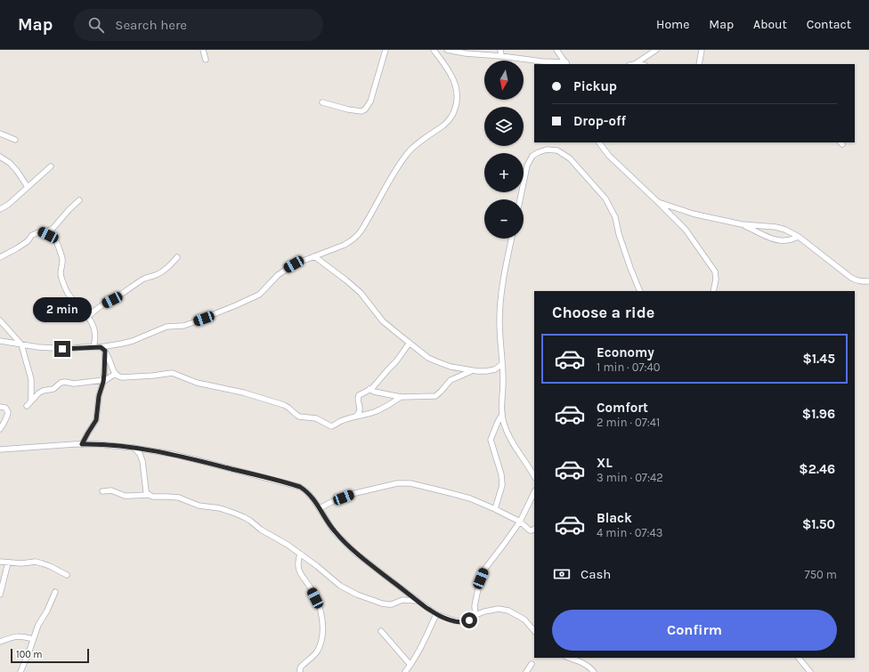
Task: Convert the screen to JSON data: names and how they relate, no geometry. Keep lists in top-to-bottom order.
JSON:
{
  "scale_bar": "100 m",
  "north": "bottom",
  "page": {
    "header": "Map",
    "search": "Search here",
    "nav": [
      "Home",
      "Map",
      "About",
      "Contact"
    ],
    "map_buttons": ["+", "−"],
    "banner": ["Pickup", "Drop-off"],
    "heading": "Choose a ride",
    "bubble": "2 min",
    "list": [
      {
        "name": "Economy",
        "note": "1 min · 07:40",
        "value": "$1.45"
      },
      {
        "name": "Comfort",
        "note": "2 min · 07:41",
        "value": "$1.96"
      },
      {
        "name": "XL",
        "note": "3 min · 07:42",
        "value": "$2.46"
      },
      {
        "name": "Black",
        "note": "4 min · 07:43",
        "value": "$1.50"
      }
    ],
    "pay": ["Cash", "750 m"],
    "buttons": "Confirm",
    "scale": "100 m"
  }
}
